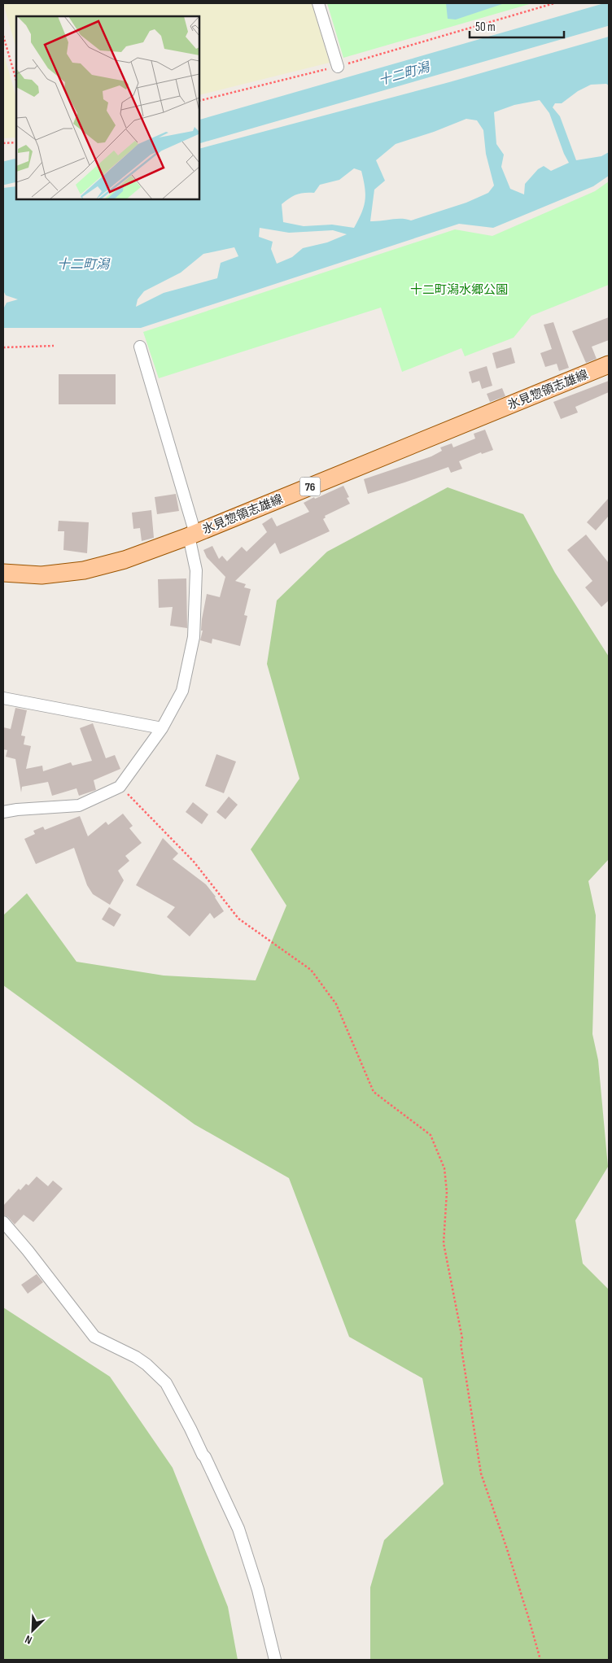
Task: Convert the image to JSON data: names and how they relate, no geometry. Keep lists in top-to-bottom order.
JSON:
{
  "streets": {
    "main road": ["氷見惣領志雄線", "76"]
  },
  "water": ["十二町潟"],
  "parks": ["十二町潟水郷公園"],
  "scale_bar": "50 m",
  "north": "bottom left"
}
